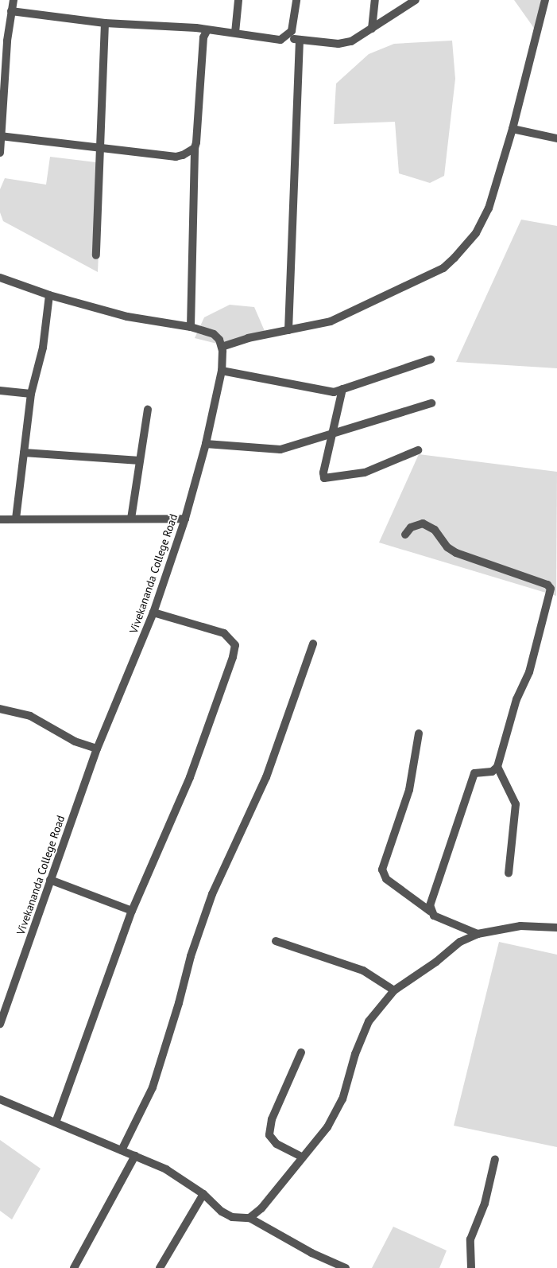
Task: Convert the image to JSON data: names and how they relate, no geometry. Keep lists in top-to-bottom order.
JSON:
{
  "streets": {
    "street": ["Vivekananda College Road"]
  }
}
